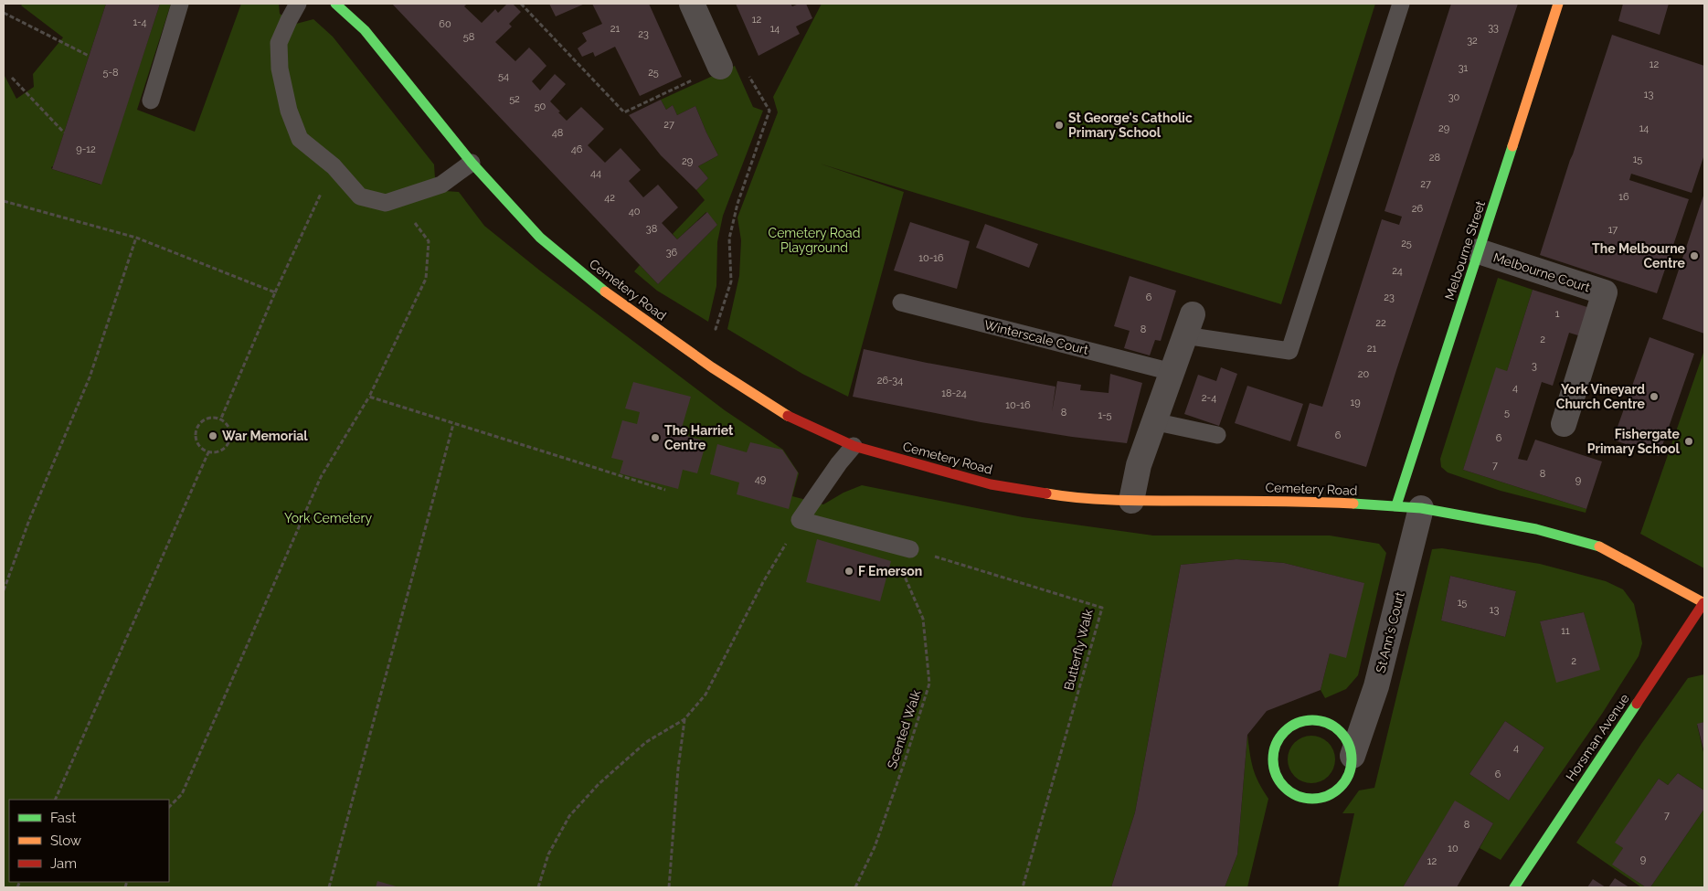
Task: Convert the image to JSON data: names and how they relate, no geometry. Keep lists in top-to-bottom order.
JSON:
{
  "streets": {
    "main road": [
      "Melbourne Street",
      "Cemetery Road",
      "St Ann's Court",
      "Horsman Avenue"
    ],
    "street": ["Melbourne Court"],
    "lane": ["Winterscale Court"],
    "path": ["Butterfly Walk", "Scented Walk"]
  },
  "crossings": [
    ["Melbourne Street", "Melbourne Court"],
    ["Melbourne Street", "Cemetery Road"],
    ["Cemetery Road", "St Ann's Court"],
    ["Cemetery Road", "Horsman Avenue"],
    ["Butterfly Walk", "Scented Walk"]
  ],
  "parks": ["Cemetery Road Playground", "York Cemetery"],
  "places": [
    "St George's Catholic Primary School",
    "The Melbourne Centre",
    "York Vineyard Church Centre",
    "War Memorial",
    "The Harriet Centre",
    "Fishergate Primary School",
    "F Emerson"
  ],
  "house_numbers": [
    "12",
    "1-4",
    "60",
    "33",
    "21",
    "14",
    "23",
    "58",
    "32",
    "12",
    "31",
    "5-8",
    "25",
    "54",
    "13",
    "30",
    "52",
    "50",
    "27",
    "29",
    "14",
    "48",
    "9-12",
    "46",
    "28",
    "15",
    "29",
    "44",
    "27",
    "16",
    "42",
    "26",
    "40",
    "38",
    "17",
    "25",
    "36",
    "10-16",
    "24",
    "6",
    "23",
    "1",
    "22",
    "8",
    "2",
    "21",
    "3",
    "20",
    "26-34",
    "4",
    "18-24",
    "2-4",
    "19",
    "10-16",
    "8",
    "5",
    "1-5",
    "6",
    "6",
    "7",
    "8",
    "49",
    "9",
    "15",
    "13",
    "11",
    "2",
    "4",
    "6",
    "7",
    "8",
    "10",
    "9",
    "12"
  ],
  "legend": ["Fast", "Slow", "Jam"]
}
